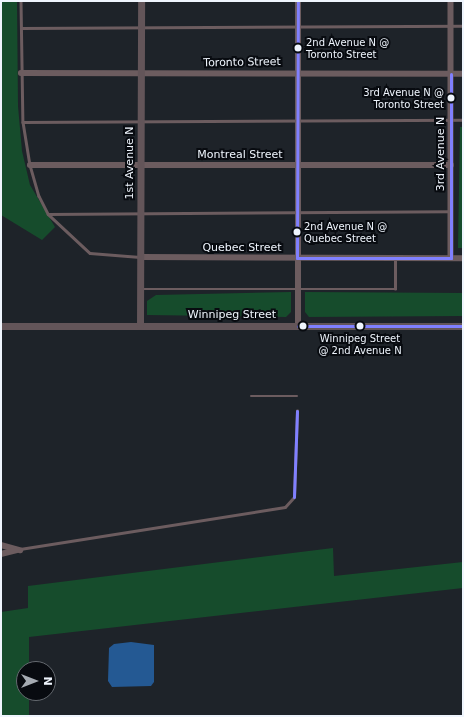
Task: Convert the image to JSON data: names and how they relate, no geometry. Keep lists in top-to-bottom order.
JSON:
{
  "streets": {
    "main road": ["1st Avenue N", "Winnipeg Street"],
    "street": [
      "Toronto Street",
      "3rd Avenue N",
      "Montreal Street",
      "Quebec Street"
    ]
  },
  "crossings": [
    ["Toronto Street", "3rd Avenue N"],
    ["Toronto Street", "1st Avenue N"],
    ["3rd Avenue N", "Montreal Street"],
    ["3rd Avenue N", "Quebec Street"],
    ["Montreal Street", "1st Avenue N"],
    ["1st Avenue N", "Quebec Street"],
    ["1st Avenue N", "Winnipeg Street"]
  ],
  "places": [
    "2nd Avenue N @ Toronto Street",
    "3rd Avenue N @ Toronto Street",
    "2nd Avenue N @ Quebec Street",
    "Winnipeg Street @ 2nd Avenue N"
  ],
  "north": "right"
}
